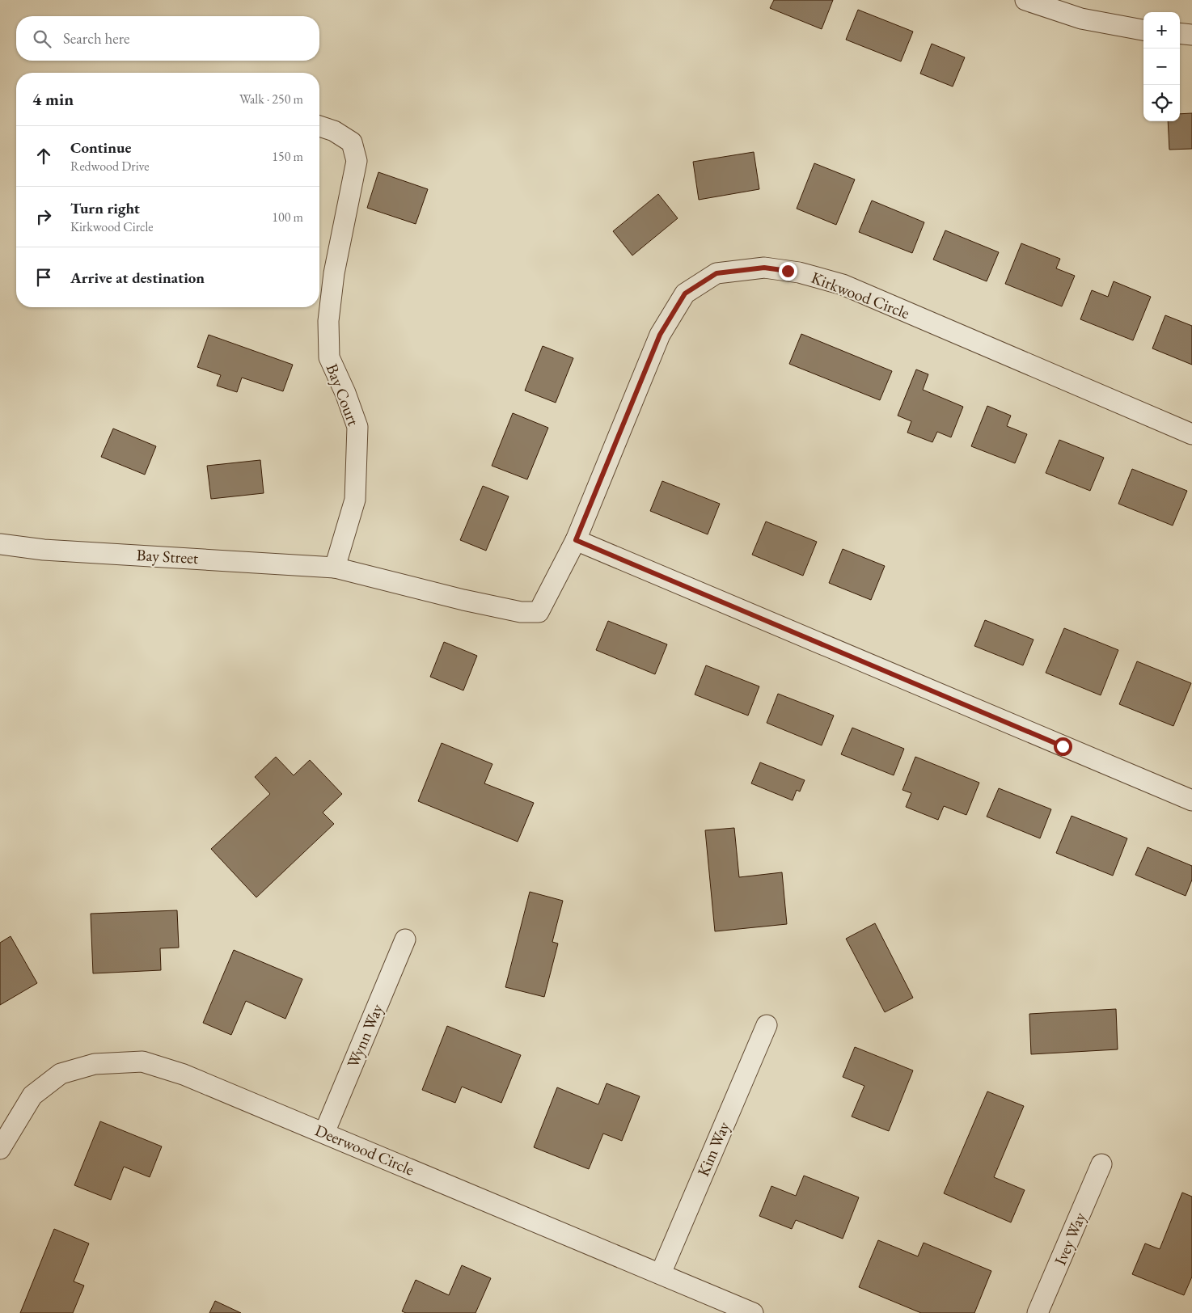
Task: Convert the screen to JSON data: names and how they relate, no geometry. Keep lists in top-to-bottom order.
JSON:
{
  "streets": {
    "street": [
      "Kirkwood Circle",
      "Bay Court",
      "Bay Street",
      "Wynn Way",
      "Kim Way",
      "Deerwood Circle",
      "Ivey Way"
    ]
  },
  "crossings": [
    ["Kirkwood Circle", "Bay Court"],
    ["Kirkwood Circle", "Bay Street"],
    ["Bay Court", "Bay Street"],
    ["Wynn Way", "Deerwood Circle"],
    ["Kim Way", "Deerwood Circle"]
  ],
  "page": {
    "map_buttons": ["+", "−"],
    "search": "Search here",
    "heading": ["4 min", "Walk · 250 m"],
    "list": [
      ["Continue", "Redwood Drive", "150 m"],
      ["Turn right", "Kirkwood Circle", "100 m"],
      "Arrive at destination"
    ]
  }
}
